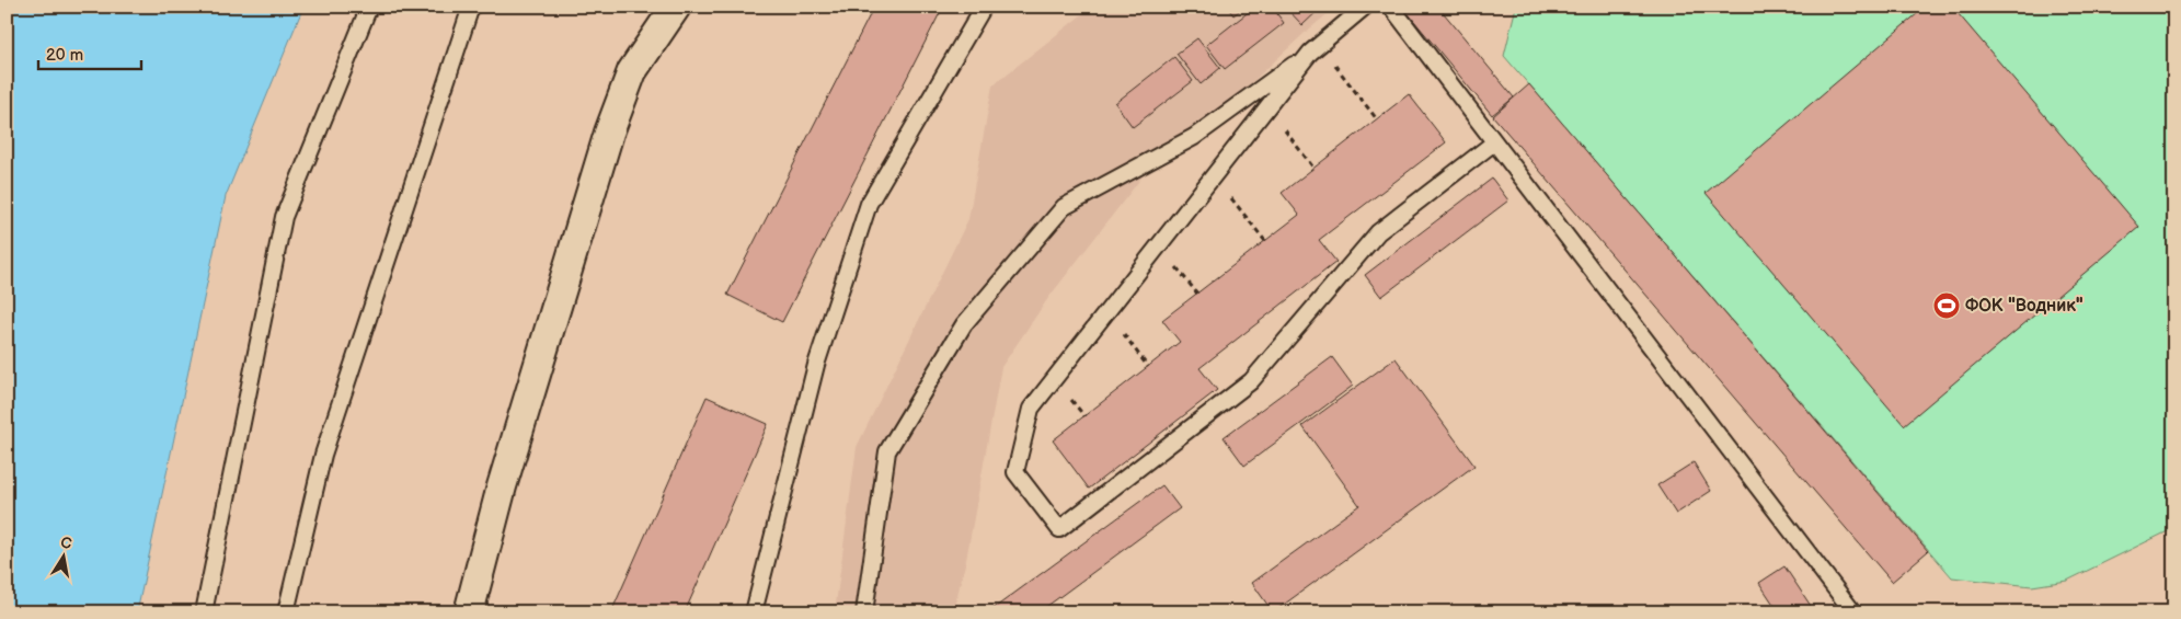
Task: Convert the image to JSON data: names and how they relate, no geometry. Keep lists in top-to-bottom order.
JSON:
{
  "places": {
    "sports": ["ФОК \"Водник\""]
  },
  "scale_bar": "20 m",
  "north": "top"
}
